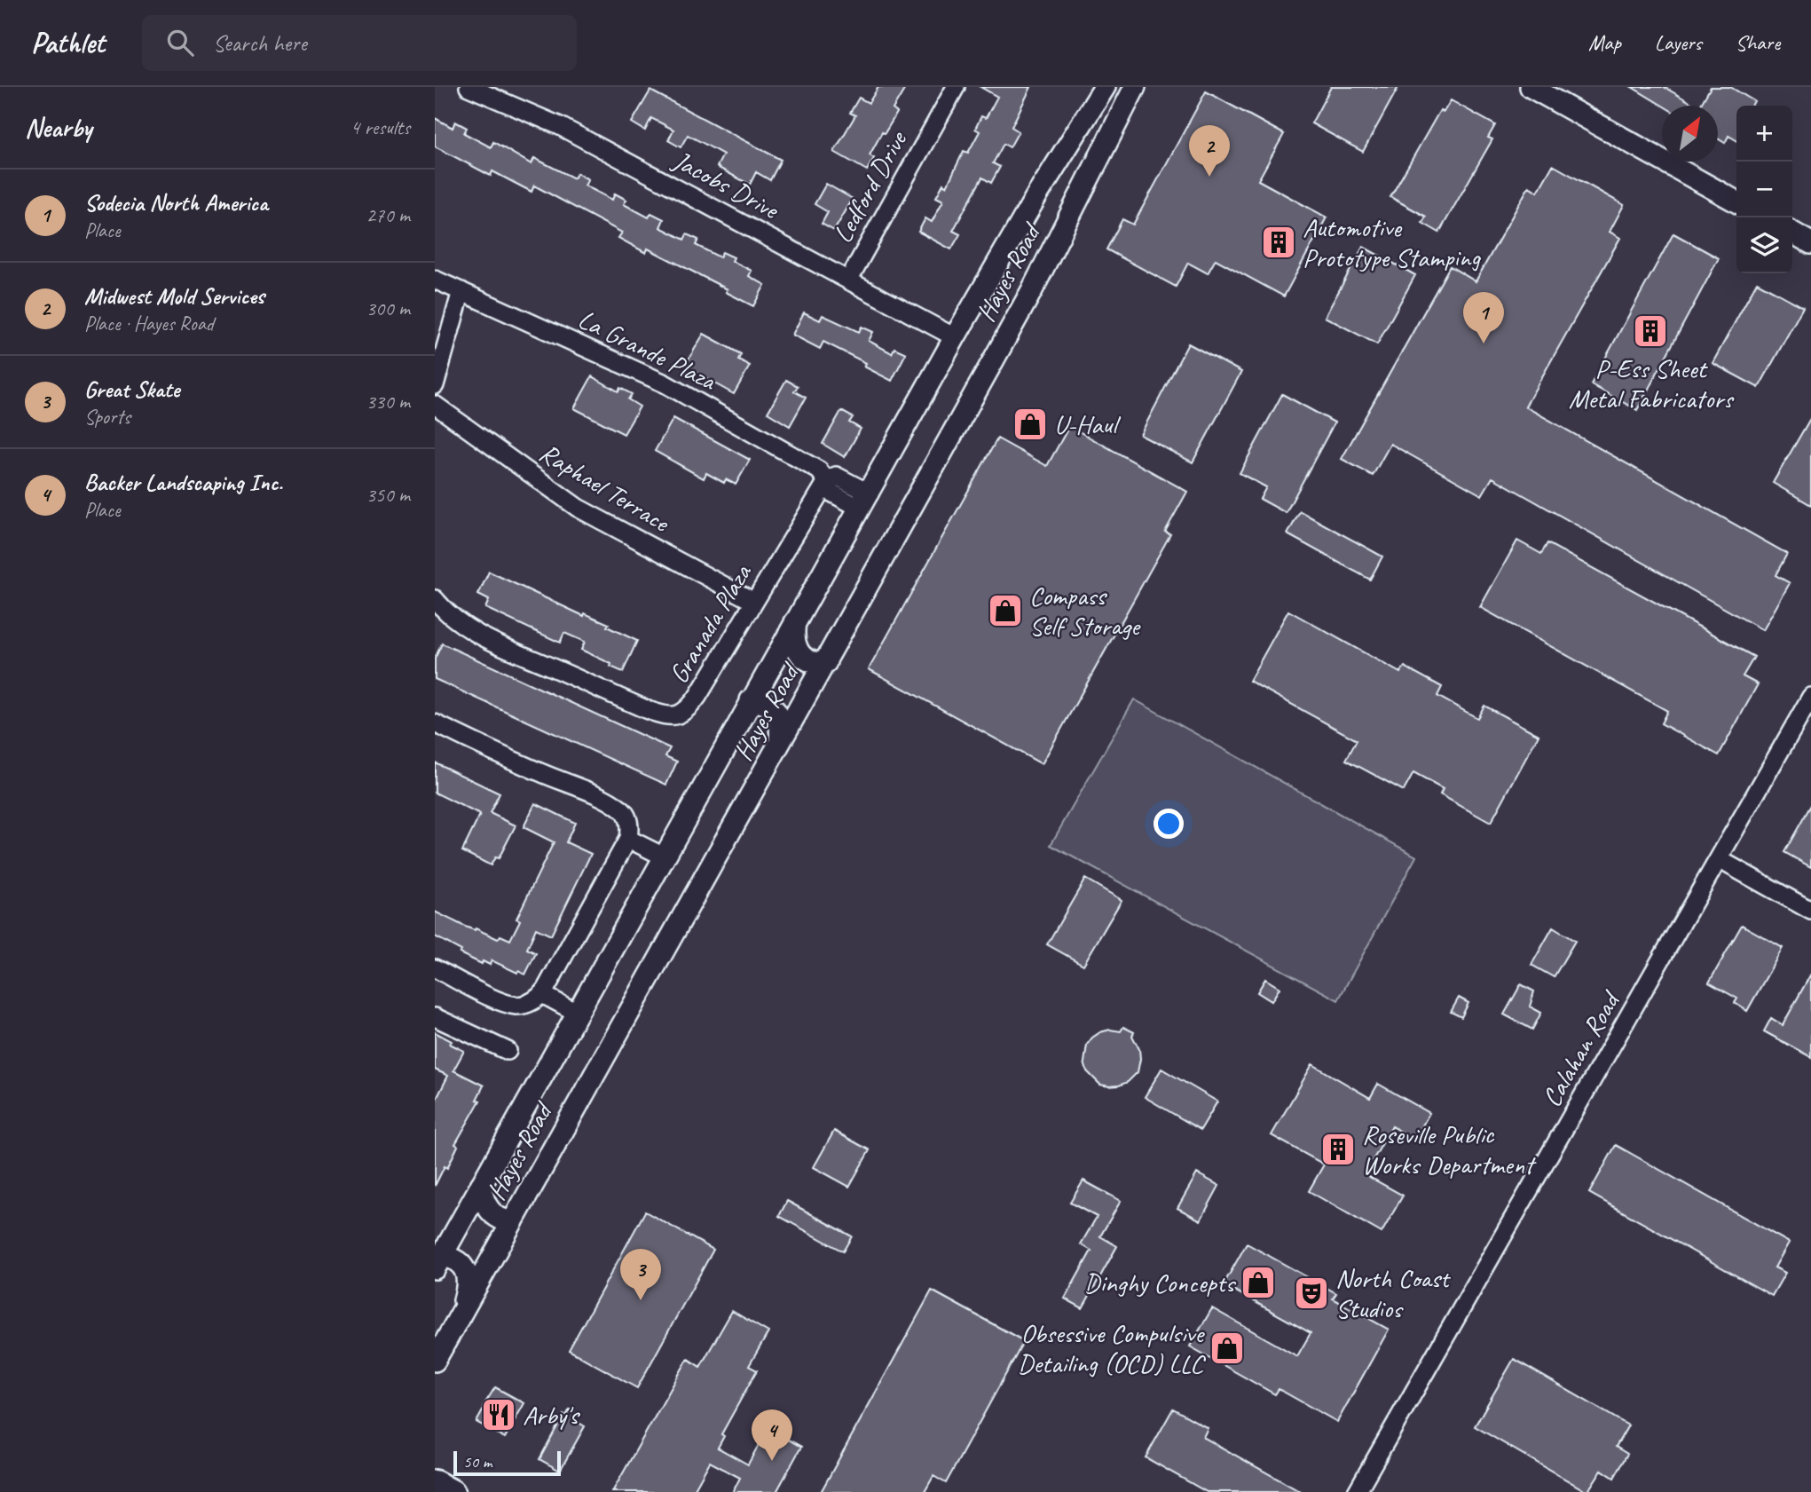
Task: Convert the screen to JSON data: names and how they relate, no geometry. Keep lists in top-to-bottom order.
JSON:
{
  "streets": {
    "street": [
      "Jacobs Drive",
      "Ledford Drive",
      "Hayes Road",
      "La Grande Plaza",
      "Raphael Terrace",
      "Granada Plaza",
      "Calahan Road"
    ]
  },
  "crossings": [
    ["Jacobs Drive", "Ledford Drive"],
    ["Jacobs Drive", "Hayes Road"],
    ["La Grande Plaza", "Granada Plaza"],
    ["Raphael Terrace", "Granada Plaza"]
  ],
  "places": {
    "building": ["Automotive Prototype Stamping", "P-Ess Sheet Metal Fabricators", "Roseville Public Works Department"],
    "shop": [
      "U-Haul",
      "Compass Self Storage",
      "Dinghy Concepts",
      "Obsessive Compulsive Detailing (OCD) LLC"
    ],
    "theatre": ["North Coast Studios"],
    "restaurant": ["Arby's"]
  },
  "scale_bar": "50 m",
  "north": "top right",
  "page": {
    "header": "Pathlet",
    "search": "Search here",
    "nav": ["Map", "Layers", "Share"],
    "heading": ["Nearby", "4 results"],
    "map_buttons": ["+", "−"],
    "pins": [
      "2",
      "1",
      "3",
      "4"
    ],
    "list": [
      {
        "mark": "1",
        "name": "Sodecia North America",
        "note": "Place",
        "value": "270 m"
      },
      {
        "mark": "2",
        "name": "Midwest Mold Services",
        "note": "Place · Hayes Road",
        "value": "300 m"
      },
      {
        "mark": "3",
        "name": "Great Skate",
        "note": "Sports",
        "value": "330 m"
      },
      {
        "mark": "4",
        "name": "Backer Landscaping Inc.",
        "note": "Place",
        "value": "350 m"
      }
    ],
    "scale": "50 m"
  }
}
